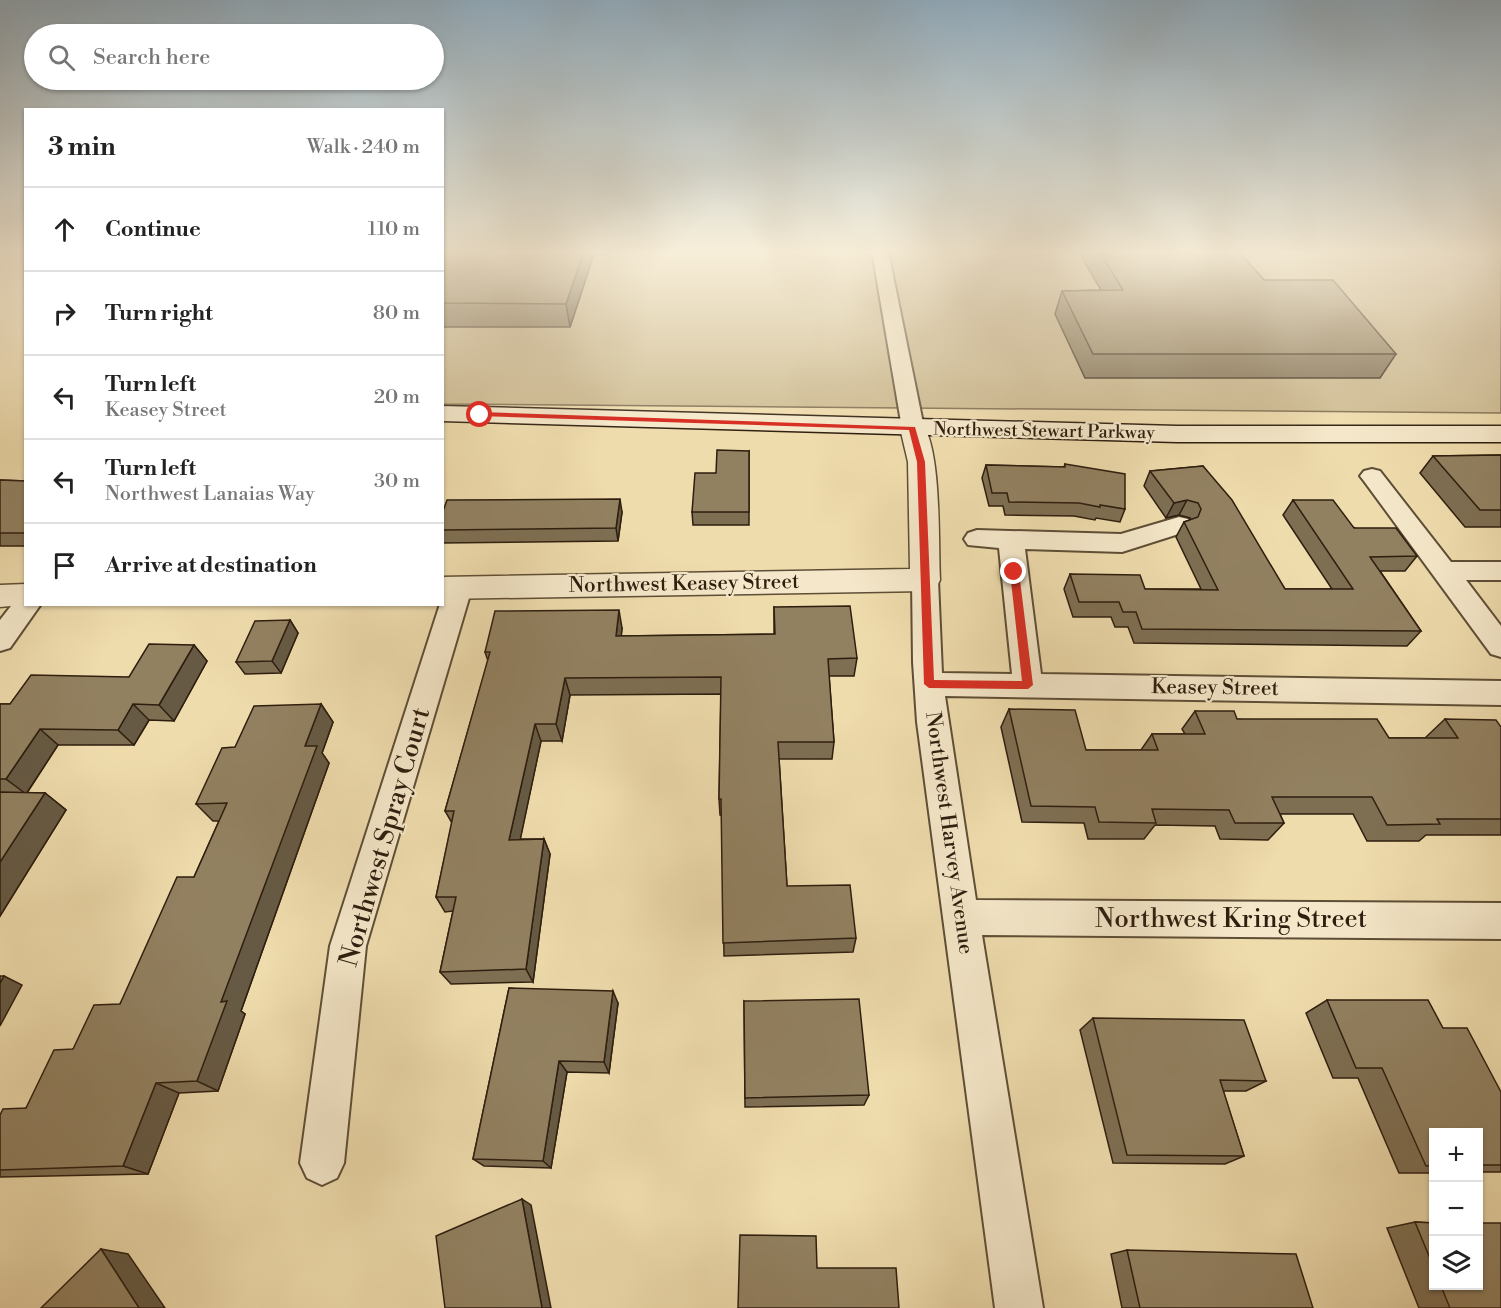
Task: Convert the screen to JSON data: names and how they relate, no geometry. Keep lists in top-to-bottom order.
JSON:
{
  "streets": {
    "main road": ["Northwest Stewart Parkway", "Northwest Keasey Street", "Northwest Harvey Avenue"],
    "street": ["Keasey Street", "Northwest Spray Court", "Northwest Kring Street"]
  },
  "crossings": [
    ["Northwest Stewart Parkway", "Northwest Harvey Avenue"],
    ["Northwest Keasey Street", "Northwest Harvey Avenue"],
    ["Northwest Keasey Street", "Northwest Spray Court"],
    ["Keasey Street", "Northwest Harvey Avenue"],
    ["Northwest Harvey Avenue", "Northwest Kring Street"]
  ],
  "page": {
    "search": "Search here",
    "heading": ["3 min", "Walk · 240 m"],
    "list": [
      ["Continue", "110 m"],
      ["Turn right", "80 m"],
      ["Turn left", "Keasey Street", "20 m"],
      ["Turn left", "Northwest Lanaias Way", "30 m"],
      "Arrive at destination"
    ],
    "map_buttons": ["+", "−"]
  }
}
